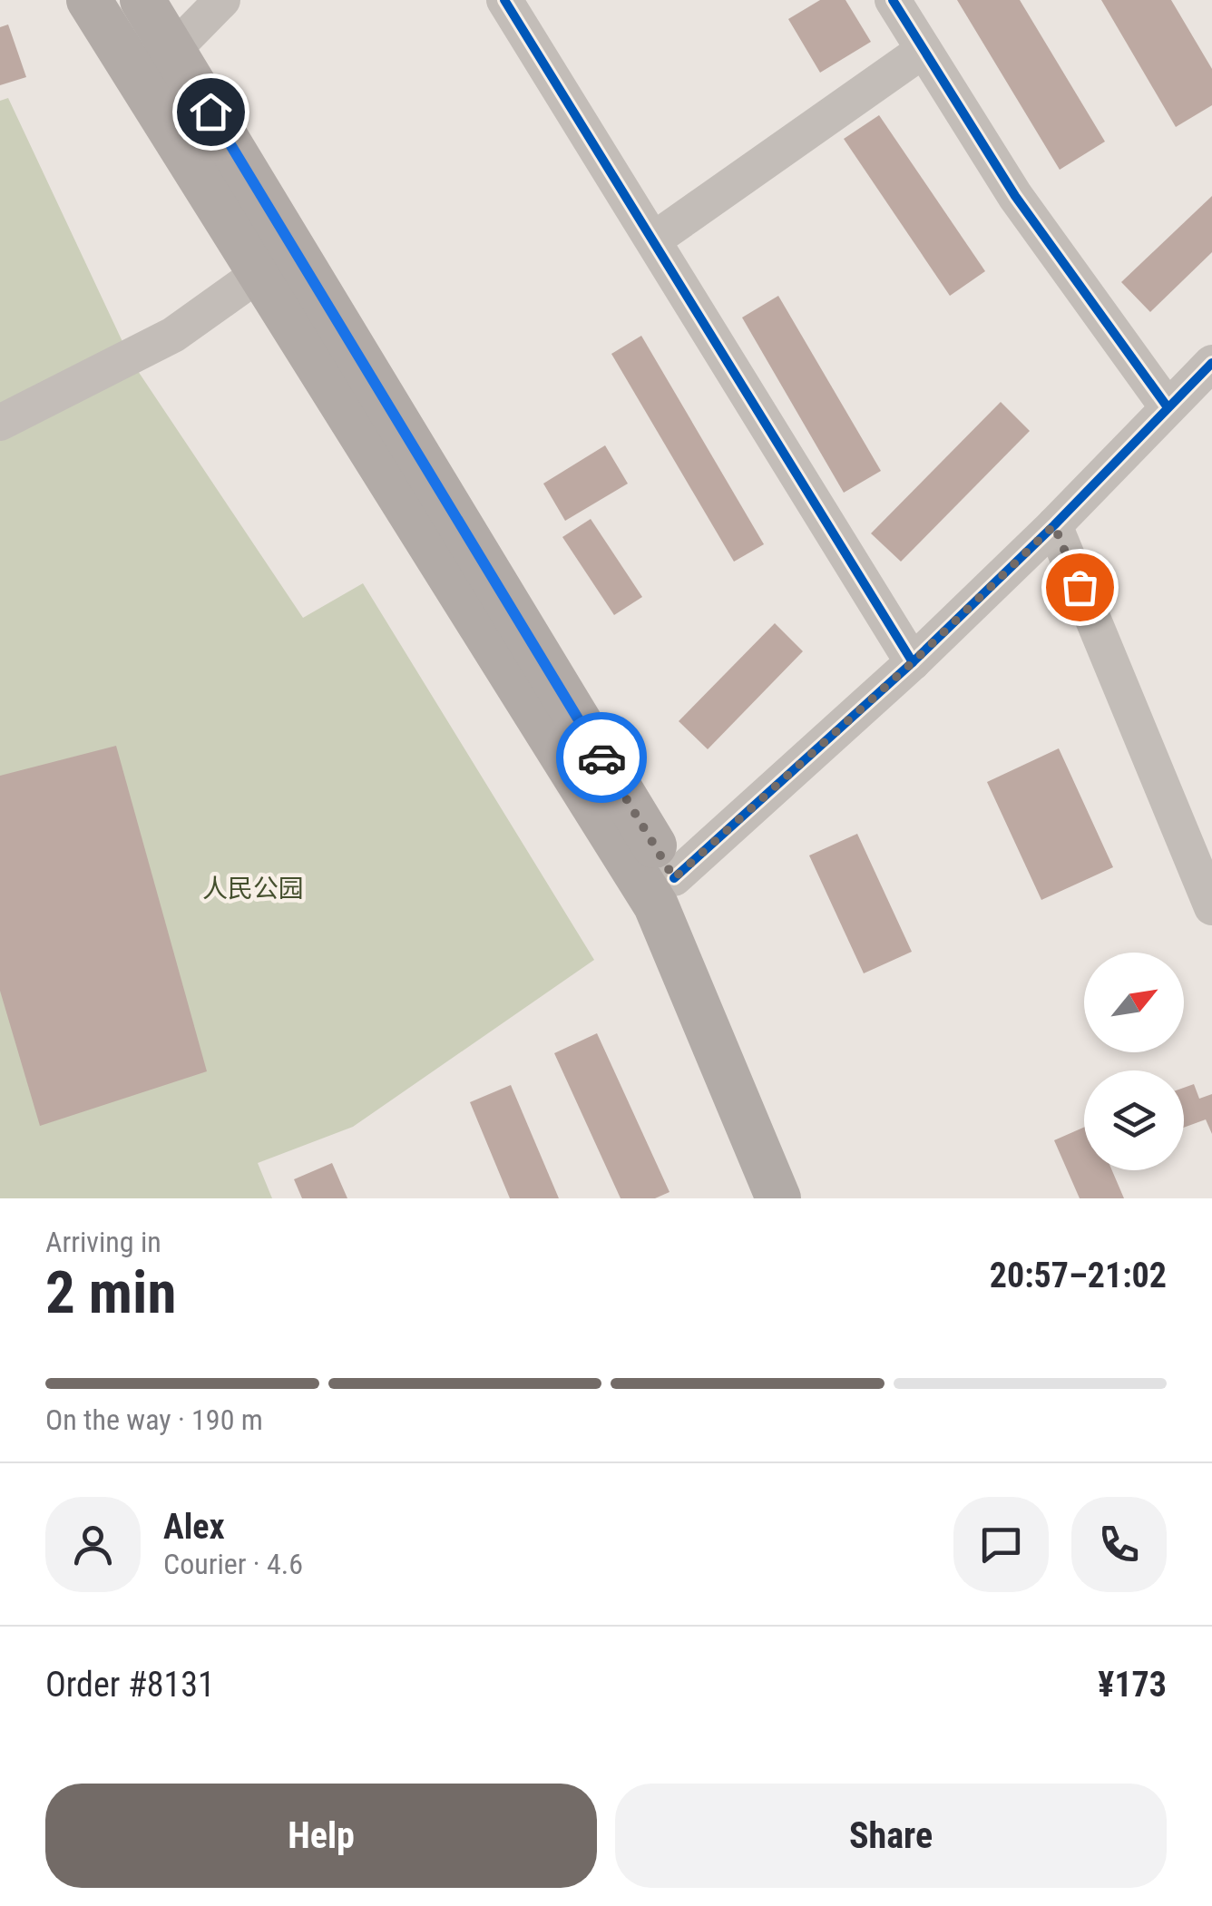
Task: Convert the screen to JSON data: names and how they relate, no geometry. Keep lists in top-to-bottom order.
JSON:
{
  "parks": ["人民公园"],
  "north": "top right",
  "page": {
    "heading": ["2 min", "Arriving in", "20:57–21:02"],
    "panel": [
      "Alex",
      "Courier · 4.6",
      "Order #8131",
      "¥173"
    ],
    "bar": "On the way · 190 m",
    "buttons": ["Help", "Share"]
  }
}
